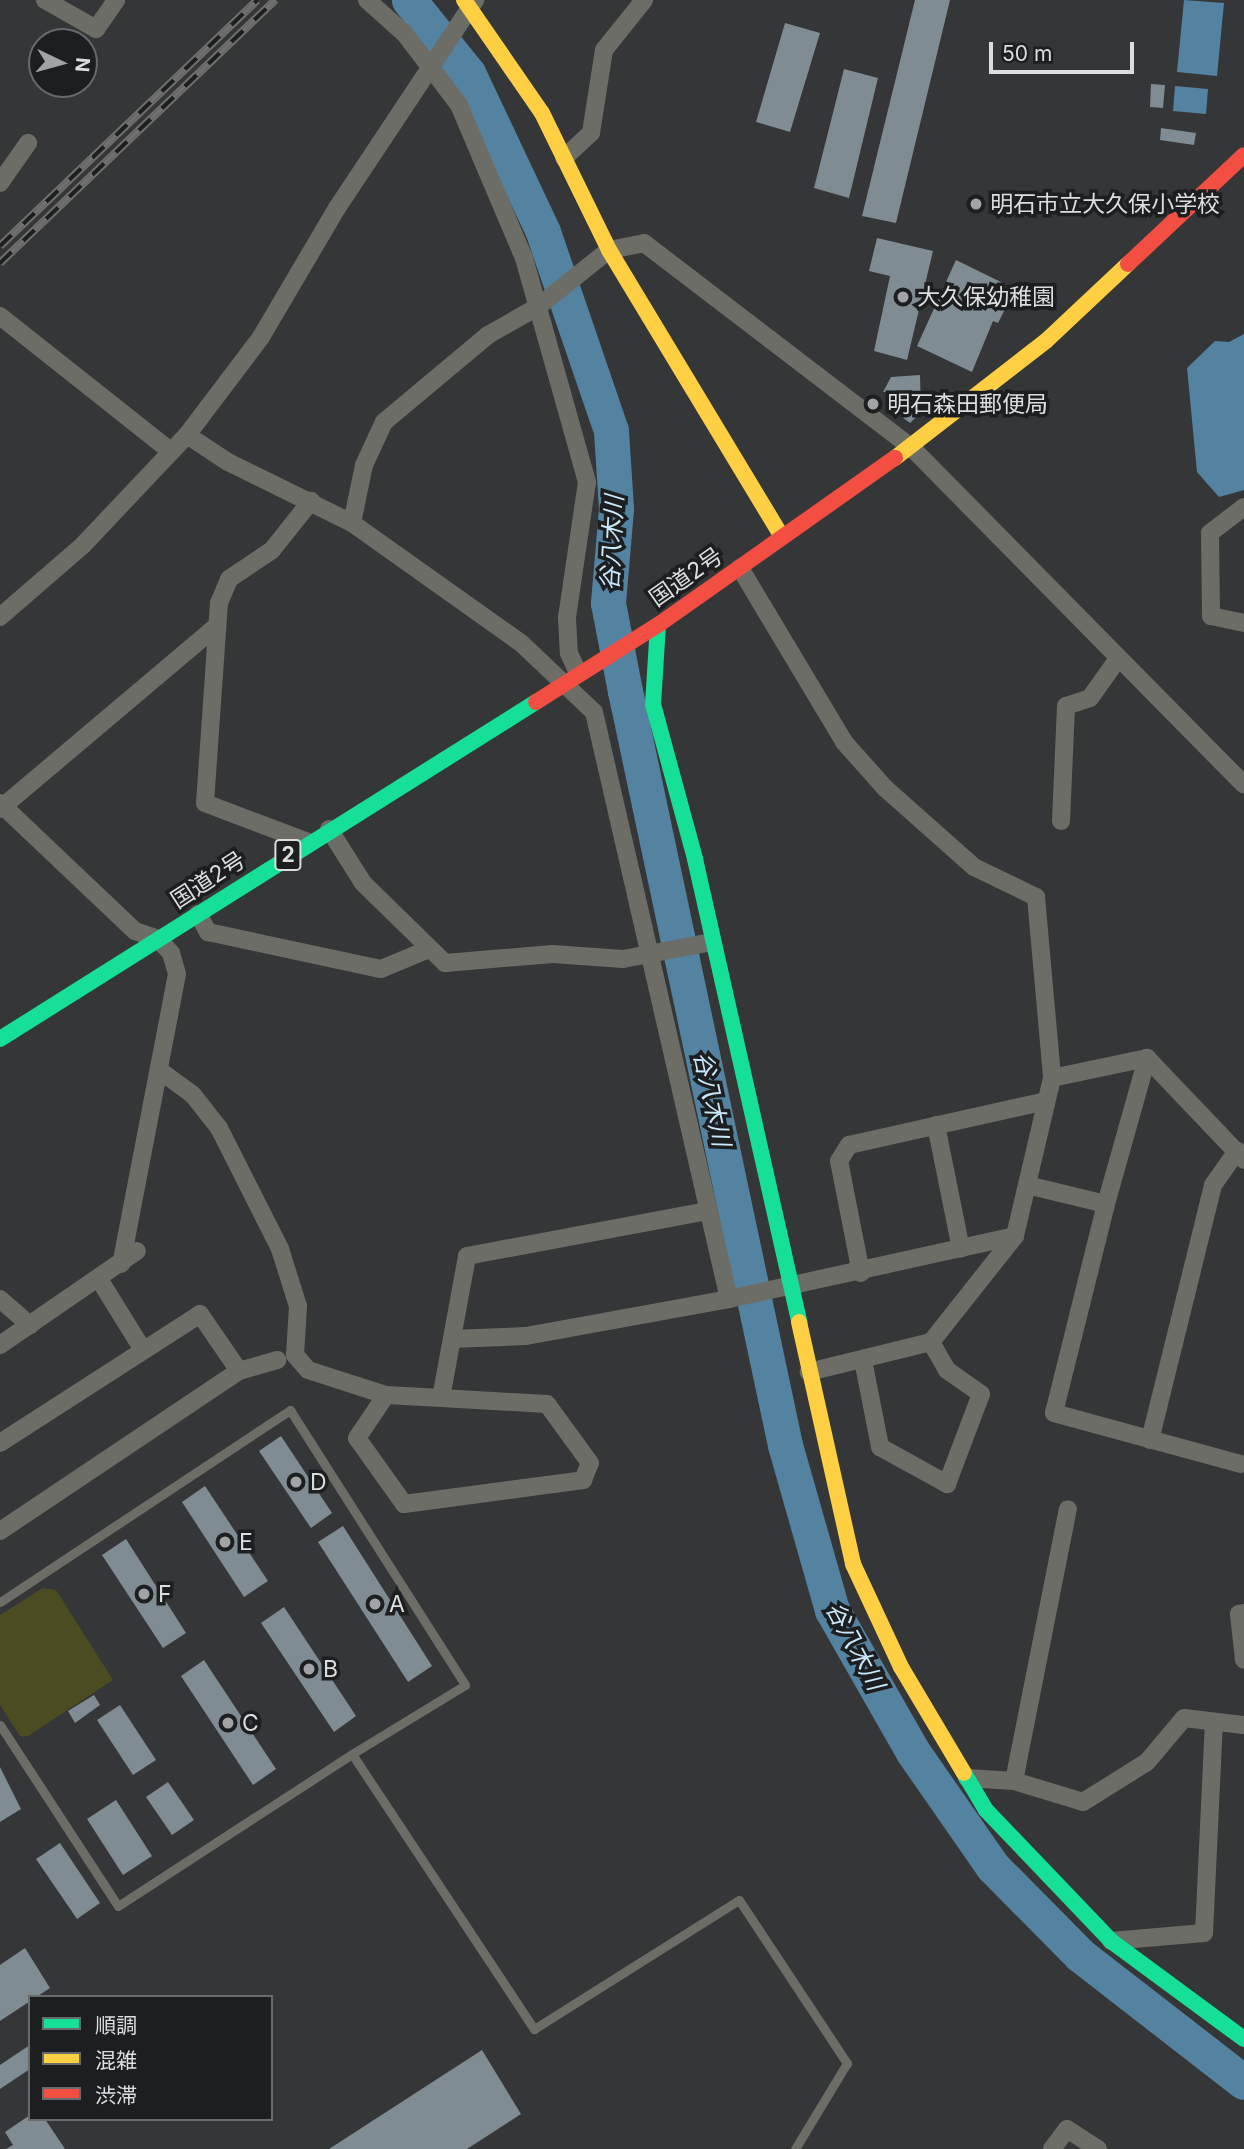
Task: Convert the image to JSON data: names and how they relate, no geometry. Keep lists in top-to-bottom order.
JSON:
{
  "streets": {
    "main road": ["国道2号", "2"]
  },
  "water": ["谷八木川"],
  "places": [
    "明石市立大久保小学校",
    "大久保幼稚園",
    "明石森田郵便局",
    "D",
    "E",
    "F",
    "A",
    "B",
    "C"
  ],
  "legend": ["順調", "混雑", "渋滞"],
  "scale_bar": "50 m",
  "north": "right"
}
